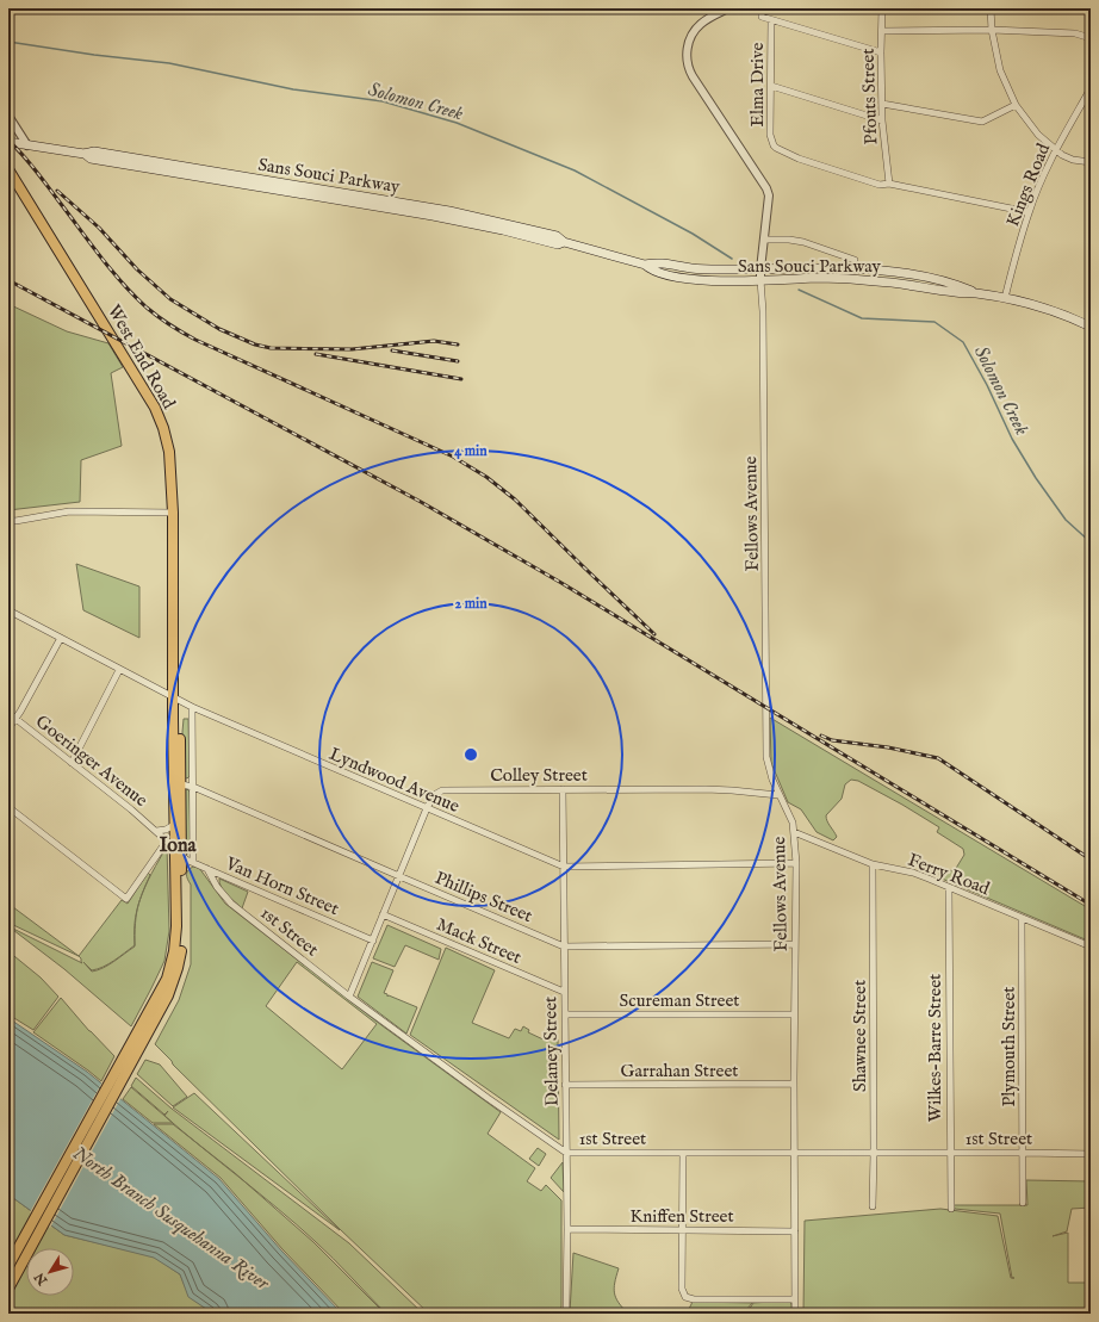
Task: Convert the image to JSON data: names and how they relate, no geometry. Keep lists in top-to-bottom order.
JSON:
{
  "streets": {
    "main road": ["Sans Souci Parkway", "West End Road"],
    "street": [
      "Elma Drive",
      "Pfouts Street",
      "Kings Road",
      "Fellows Avenue",
      "Goeringer Avenue",
      "Colley Street",
      "Lyndwood Avenue",
      "Ferry Road",
      "Van Horn Street",
      "Phillips Street",
      "1st Street",
      "Mack Street",
      "Scureman Street",
      "Shawnee Street",
      "Plymouth Street",
      "Wilkes-Barre Street",
      "Delaney Street",
      "Garrahan Street",
      "Kniffen Street"
    ]
  },
  "crossings": [
    ["Elma Drive", "Pfouts Street"],
    ["Sans Souci Parkway", "Kings Road"],
    ["Sans Souci Parkway", "Fellows Avenue"],
    ["West End Road", "Goeringer Avenue"],
    ["West End Road", "Lyndwood Avenue"],
    ["West End Road", "Van Horn Street"],
    ["West End Road", "Phillips Street"],
    ["Fellows Avenue", "Colley Street"],
    ["Fellows Avenue", "Lyndwood Avenue"],
    ["Fellows Avenue", "Ferry Road"],
    ["Fellows Avenue", "Phillips Street"],
    ["Fellows Avenue", "1st Street"],
    ["Fellows Avenue", "Scureman Street"],
    ["Fellows Avenue", "Garrahan Street"],
    ["Fellows Avenue", "Kniffen Street"],
    ["Goeringer Avenue", "Van Horn Street"],
    ["Colley Street", "Lyndwood Avenue"],
    ["Colley Street", "Van Horn Street"],
    ["Colley Street", "Phillips Street"],
    ["Colley Street", "1st Street"],
    ["Colley Street", "Mack Street"],
    ["Colley Street", "Delaney Street"],
    ["Lyndwood Avenue", "Delaney Street"],
    ["Ferry Road", "Shawnee Street"],
    ["Ferry Road", "Plymouth Street"],
    ["Ferry Road", "Wilkes-Barre Street"],
    ["Van Horn Street", "1st Street"],
    ["Phillips Street", "Delaney Street"],
    ["1st Street", "Shawnee Street"],
    ["1st Street", "Plymouth Street"],
    ["1st Street", "Wilkes-Barre Street"],
    ["1st Street", "Delaney Street"],
    ["Mack Street", "Delaney Street"],
    ["Scureman Street", "Delaney Street"],
    ["Delaney Street", "Garrahan Street"],
    ["Delaney Street", "Kniffen Street"]
  ],
  "districts": ["Iona"],
  "water": ["Solomon Creek", "North Branch Susquehanna River"],
  "north": "bottom left",
  "rings": ["4 min", "2 min"]
}
